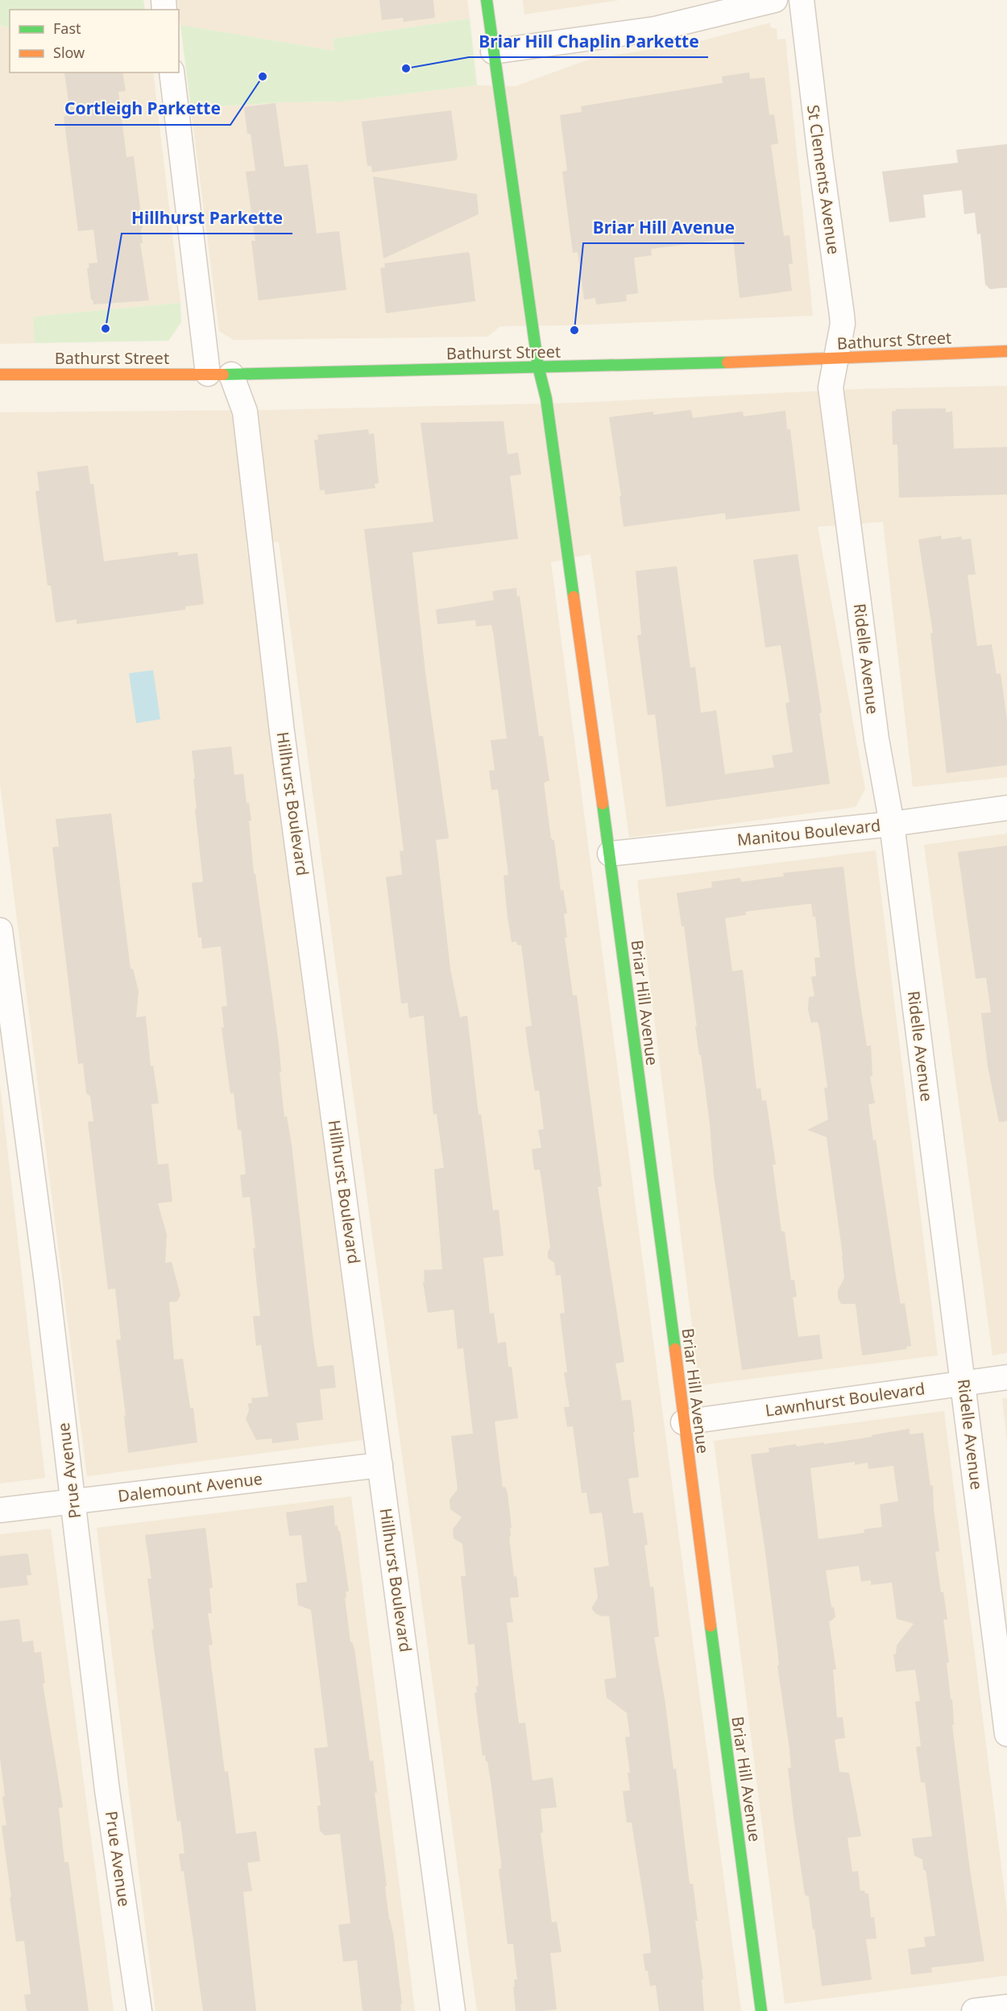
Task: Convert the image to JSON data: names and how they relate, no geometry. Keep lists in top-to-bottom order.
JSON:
{
  "streets": {
    "street": [
      "St Clements Avenue",
      "Bathurst Street",
      "Ridelle Avenue",
      "Hillhurst Boulevard",
      "Manitou Boulevard",
      "Briar Hill Avenue",
      "Lawnhurst Boulevard",
      "Prue Avenue",
      "Dalemount Avenue"
    ]
  },
  "crossings": [
    ["St Clements Avenue", "Bathurst Street"],
    ["St Clements Avenue", "Ridelle Avenue"],
    ["Bathurst Street", "Ridelle Avenue"],
    ["Bathurst Street", "Hillhurst Boulevard"],
    ["Bathurst Street", "Briar Hill Avenue"],
    ["Ridelle Avenue", "Manitou Boulevard"],
    ["Ridelle Avenue", "Lawnhurst Boulevard"],
    ["Hillhurst Boulevard", "Dalemount Avenue"],
    ["Manitou Boulevard", "Briar Hill Avenue"],
    ["Briar Hill Avenue", "Lawnhurst Boulevard"],
    ["Prue Avenue", "Dalemount Avenue"]
  ],
  "places": [
    "Briar Hill Chaplin Parkette",
    "Cortleigh Parkette",
    "Hillhurst Parkette",
    "Briar Hill Avenue"
  ],
  "legend": ["Fast", "Slow"]
}
